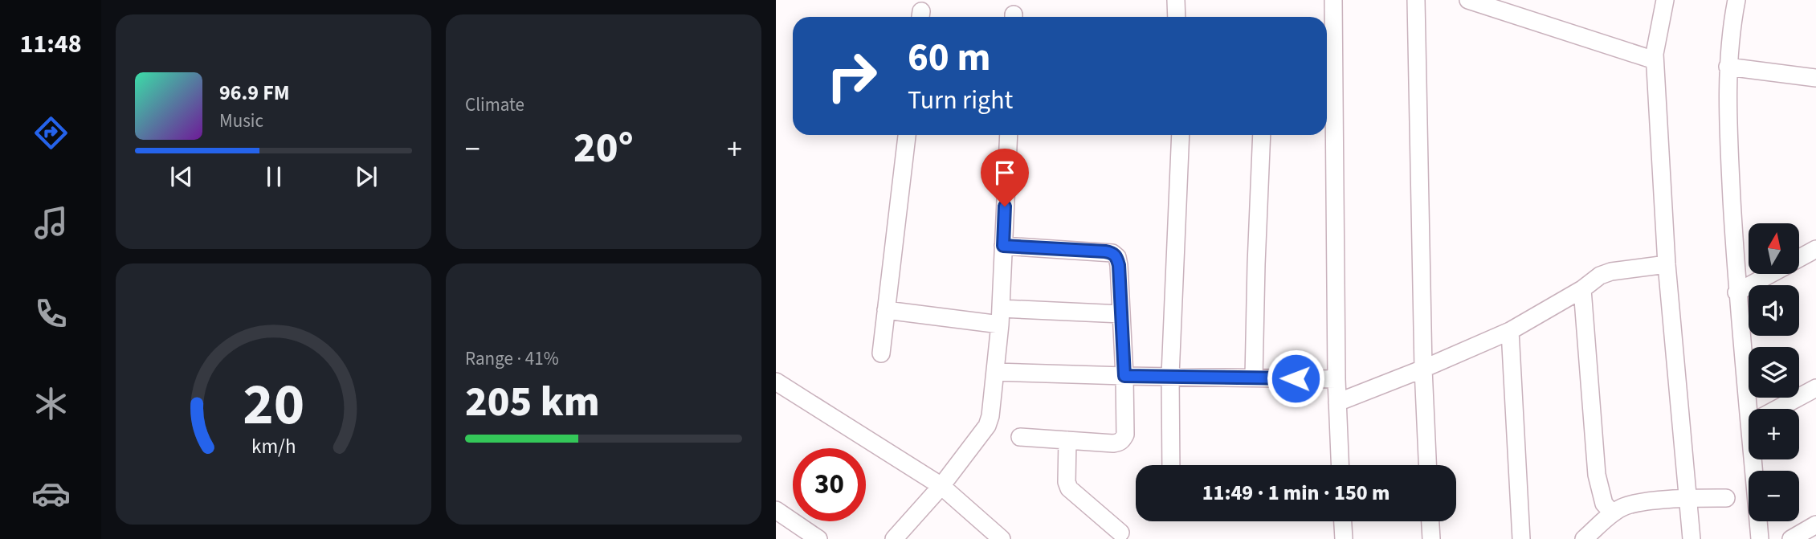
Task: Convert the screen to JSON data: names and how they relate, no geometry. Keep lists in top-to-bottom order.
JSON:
{
  "north": "top",
  "page": {
    "tabs": "11:48",
    "tile": [
      "Climate",
      ["Range · 41%", "205 km"]
    ],
    "turn": ["60 m", "Turn right"],
    "song": ["96.9 FM", "Music"],
    "heat": ["−", "20°", "+"],
    "map_buttons": ["+", "−"],
    "limit": "30",
    "trip": "11:49 · 1 min · 150 m",
    "gauge": ["20", "km/h"]
  }
}
